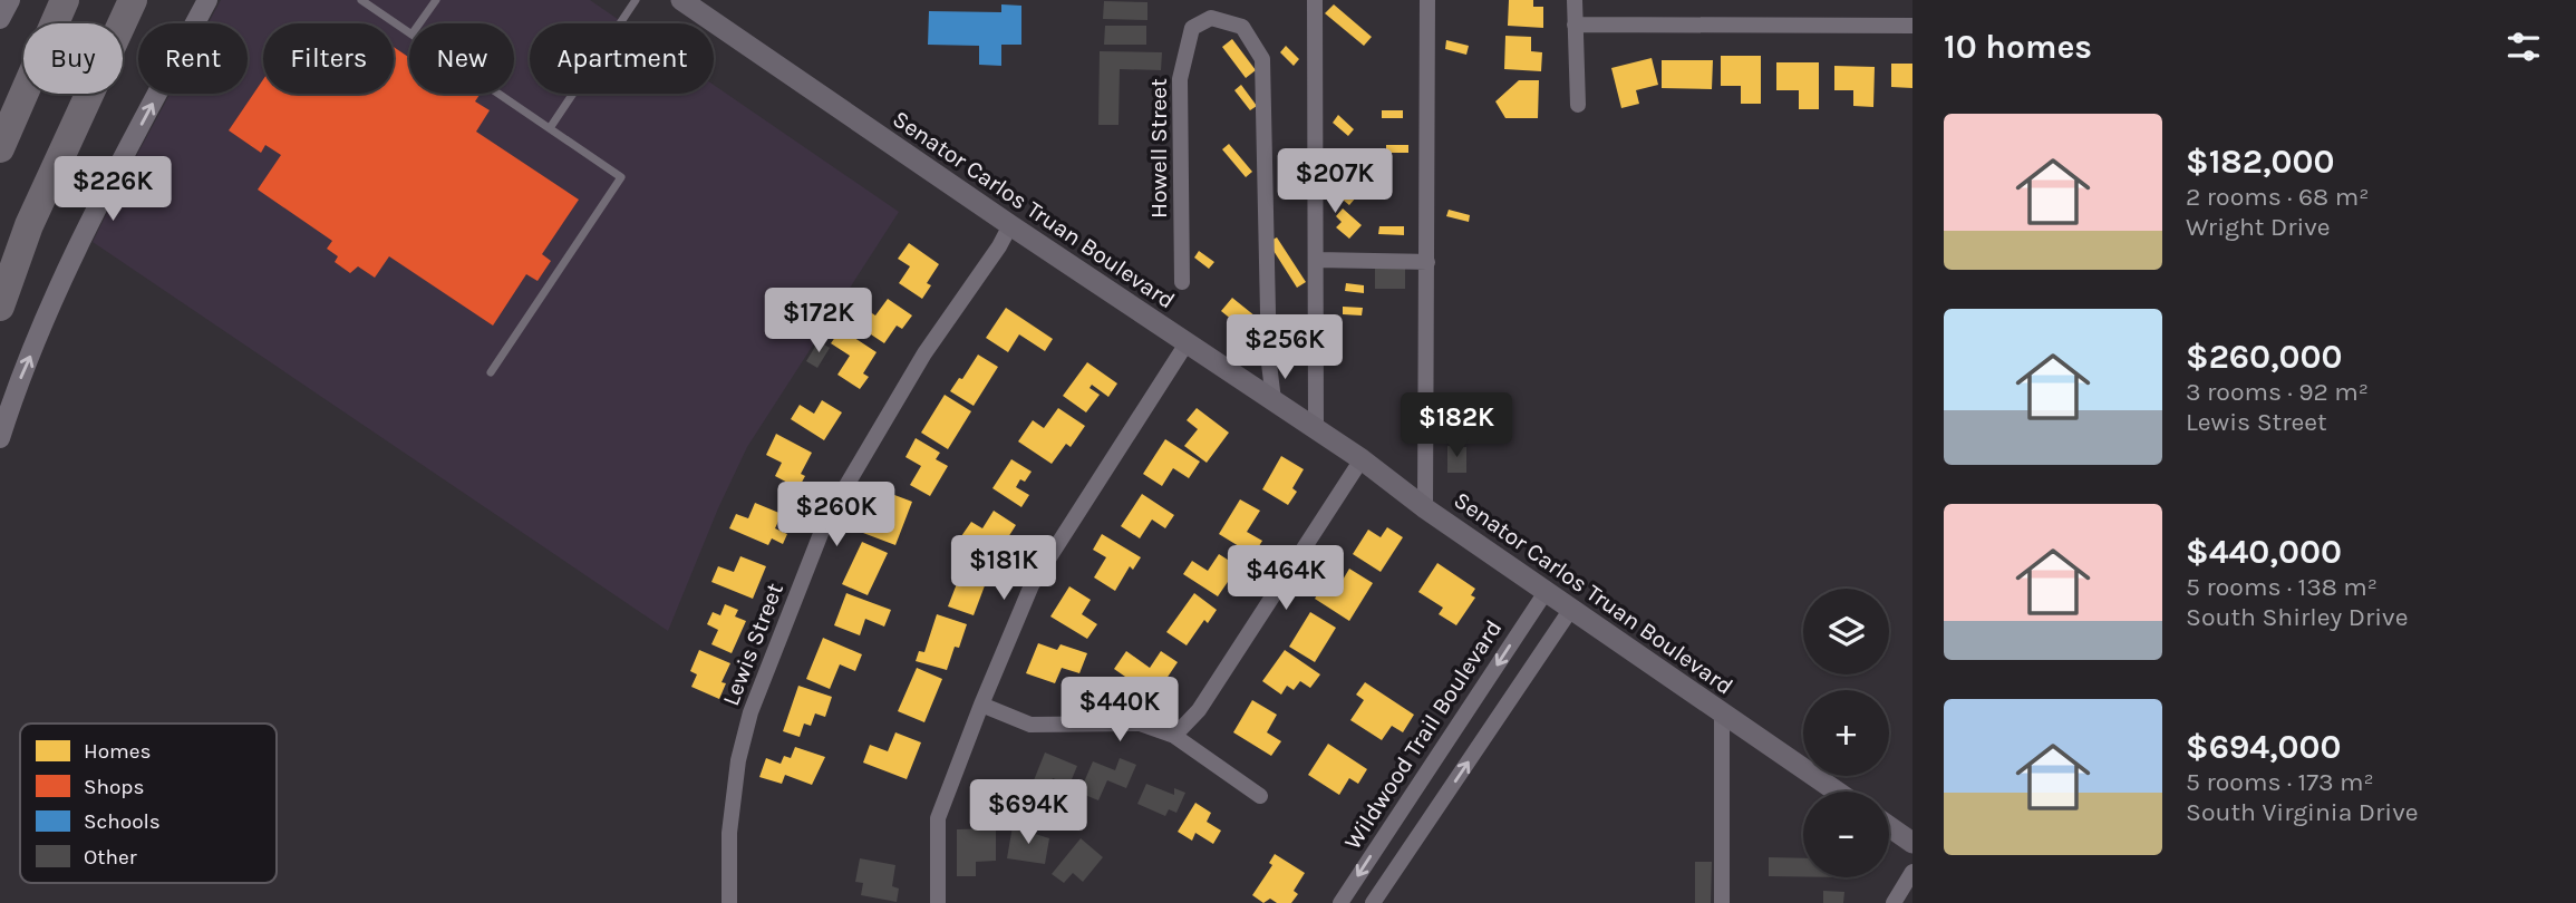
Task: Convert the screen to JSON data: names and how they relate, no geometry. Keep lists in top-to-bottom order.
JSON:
{
  "streets": {
    "main road": ["Senator Carlos Truan Boulevard"],
    "street": ["Howell Street", "Lewis Street", "Wildwood Trail Boulevard"]
  },
  "crossings": [
    ["Howell Street", "Senator Carlos Truan Boulevard"],
    ["Senator Carlos Truan Boulevard", "Lewis Street"],
    ["Senator Carlos Truan Boulevard", "Wildwood Trail Boulevard"]
  ],
  "legend": [
    "Homes",
    "Shops",
    "Schools",
    "Other"
  ],
  "page": {
    "heading": "10 homes",
    "chip": [
      "Buy",
      "Rent",
      "Filters",
      "New",
      "Apartment"
    ],
    "list": [
      {
        "name": "$182,000",
        "note": "2 rooms · 68 m² · Wright Drive"
      },
      {
        "name": "$260,000",
        "note": "3 rooms · 92 m² · Lewis Street"
      },
      {
        "name": "$440,000",
        "note": "5 rooms · 138 m² · South Shirley Drive"
      },
      {
        "name": "$694,000",
        "note": "5 rooms · 173 m² · South Virginia Drive"
      }
    ],
    "price": [
      "$207K",
      "$226K",
      "$172K",
      "$256K",
      "$182K",
      "$260K",
      "$181K",
      "$464K",
      "$440K",
      "$694K"
    ],
    "map_buttons": ["+", "−"]
  }
}
